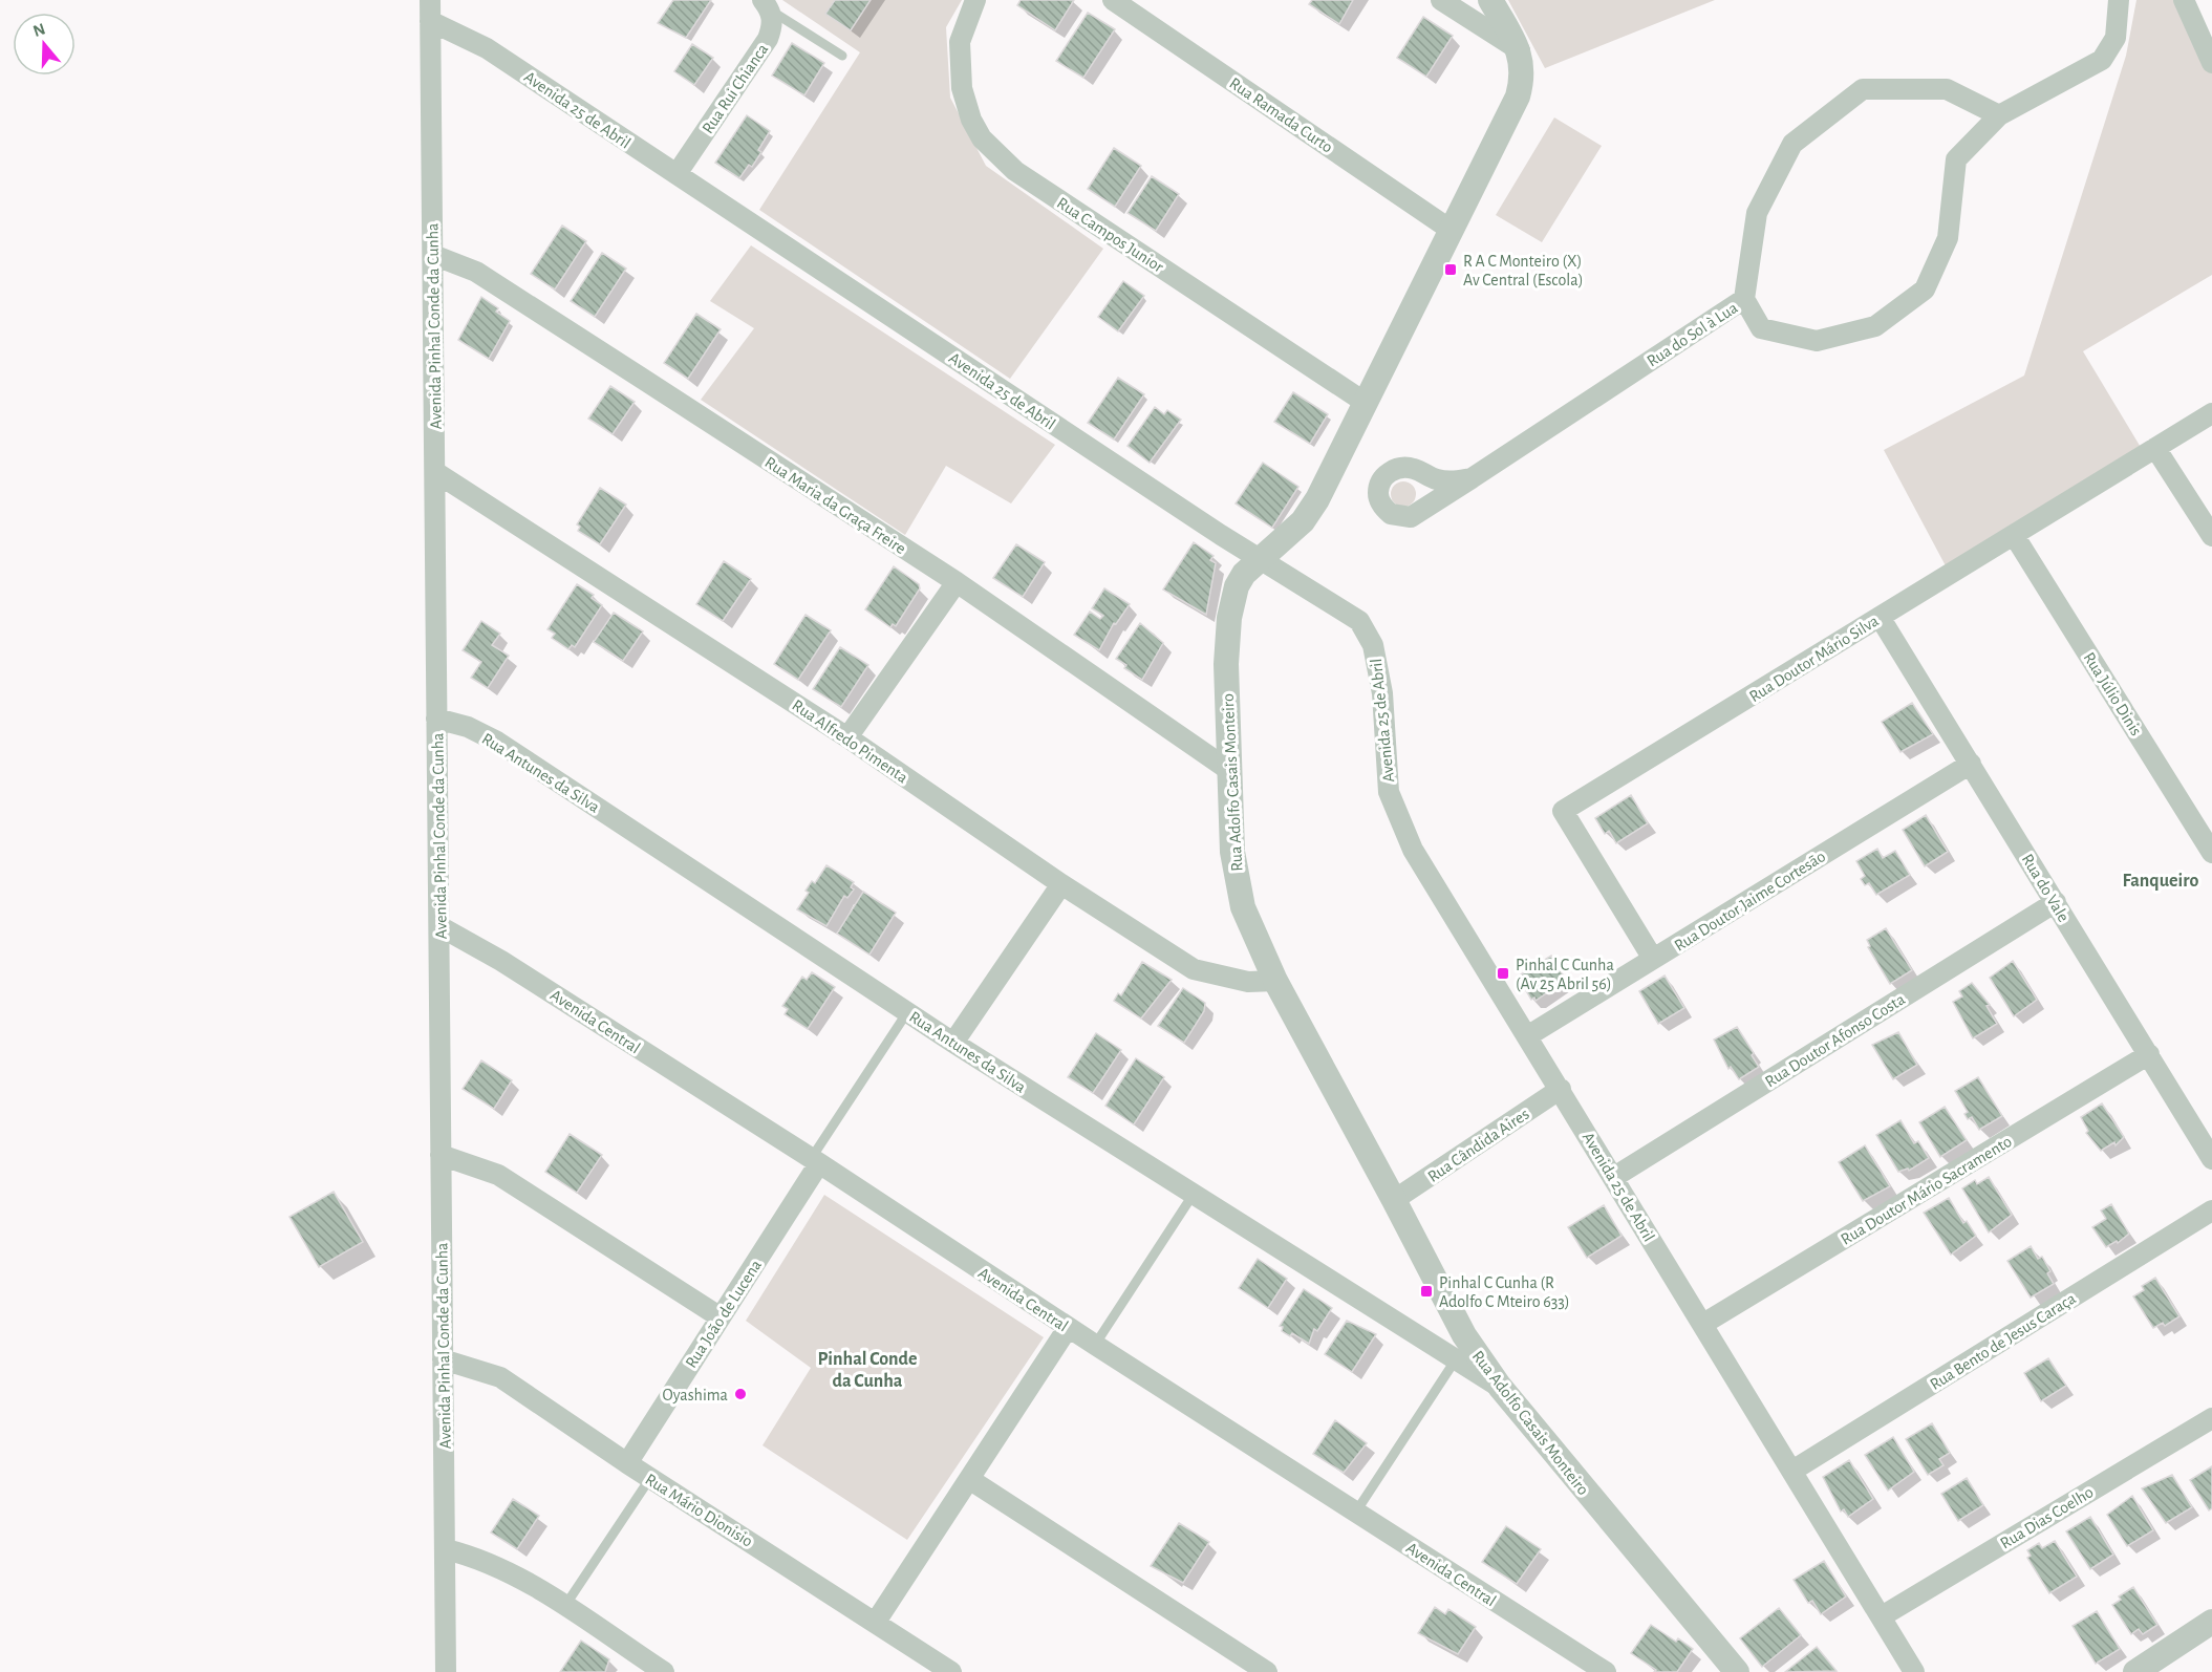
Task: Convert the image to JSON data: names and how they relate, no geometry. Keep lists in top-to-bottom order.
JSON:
{
  "streets": {
    "street": [
      "Rua Rui Chianca",
      "Avenida 25 de Abril",
      "Rua Ramada Curto",
      "Rua Campos Junior",
      "Avenida Pinhal Conde da Cunha",
      "Rua do Sol à Lua",
      "Rua Maria da Graça Freire",
      "Rua Doutor Mário Silva",
      "Rua Júlio Dinis",
      "Rua Alfredo Pimenta",
      "Rua Antunes da Silva",
      "Rua Adolfo Casais Monteiro",
      "Rua do Vale",
      "Rua Doutor Jaime Cortesão",
      "Avenida Central",
      "Rua Doutor Afonso Costa",
      "Rua Cândida Aires",
      "Rua Doutor Mário Sacramento",
      "Rua João de Lucena",
      "Rua Bento de Jesus Caraça",
      "Rua Mário Dionisio",
      "Rua Dias Coelho"
    ]
  },
  "crossings": [
    ["Rua Rui Chianca", "Avenida 25 de Abril"],
    ["Avenida 25 de Abril", "Avenida Pinhal Conde da Cunha"],
    ["Avenida 25 de Abril", "Rua Adolfo Casais Monteiro"],
    ["Avenida 25 de Abril", "Rua Doutor Jaime Cortesão"],
    ["Avenida 25 de Abril", "Rua Doutor Afonso Costa"],
    ["Avenida 25 de Abril", "Rua Cândida Aires"],
    ["Avenida 25 de Abril", "Rua Doutor Mário Sacramento"],
    ["Avenida 25 de Abril", "Rua Bento de Jesus Caraça"],
    ["Avenida 25 de Abril", "Rua Dias Coelho"],
    ["Rua Ramada Curto", "Rua Adolfo Casais Monteiro"],
    ["Rua Campos Junior", "Rua Adolfo Casais Monteiro"],
    ["Avenida Pinhal Conde da Cunha", "Rua Maria da Graça Freire"],
    ["Avenida Pinhal Conde da Cunha", "Rua Alfredo Pimenta"],
    ["Avenida Pinhal Conde da Cunha", "Rua Antunes da Silva"],
    ["Avenida Pinhal Conde da Cunha", "Avenida Central"],
    ["Avenida Pinhal Conde da Cunha", "Rua Mário Dionisio"],
    ["Rua Maria da Graça Freire", "Rua Adolfo Casais Monteiro"],
    ["Rua Doutor Mário Silva", "Rua Júlio Dinis"],
    ["Rua Doutor Mário Silva", "Rua do Vale"],
    ["Rua Doutor Mário Silva", "Rua Doutor Jaime Cortesão"],
    ["Rua Alfredo Pimenta", "Rua Adolfo Casais Monteiro"],
    ["Rua Antunes da Silva", "Rua Adolfo Casais Monteiro"],
    ["Rua Adolfo Casais Monteiro", "Rua Cândida Aires"],
    ["Rua do Vale", "Rua Doutor Jaime Cortesão"],
    ["Rua do Vale", "Rua Doutor Afonso Costa"],
    ["Rua do Vale", "Rua Doutor Mário Sacramento"],
    ["Avenida Central", "Rua João de Lucena"],
    ["Rua João de Lucena", "Rua Mário Dionisio"]
  ],
  "districts": ["Fanqueiro", "Pinhal Conde da Cunha"],
  "places": {
    "transit": ["R A C Monteiro (X) Av Central (Escola)", "Pinhal C Cunha (Av 25 Abril 56)", "Pinhal C Cunha (R Adolfo C Mteiro 633)"],
    "other": ["Oyashima"]
  },
  "north": "top"
}
